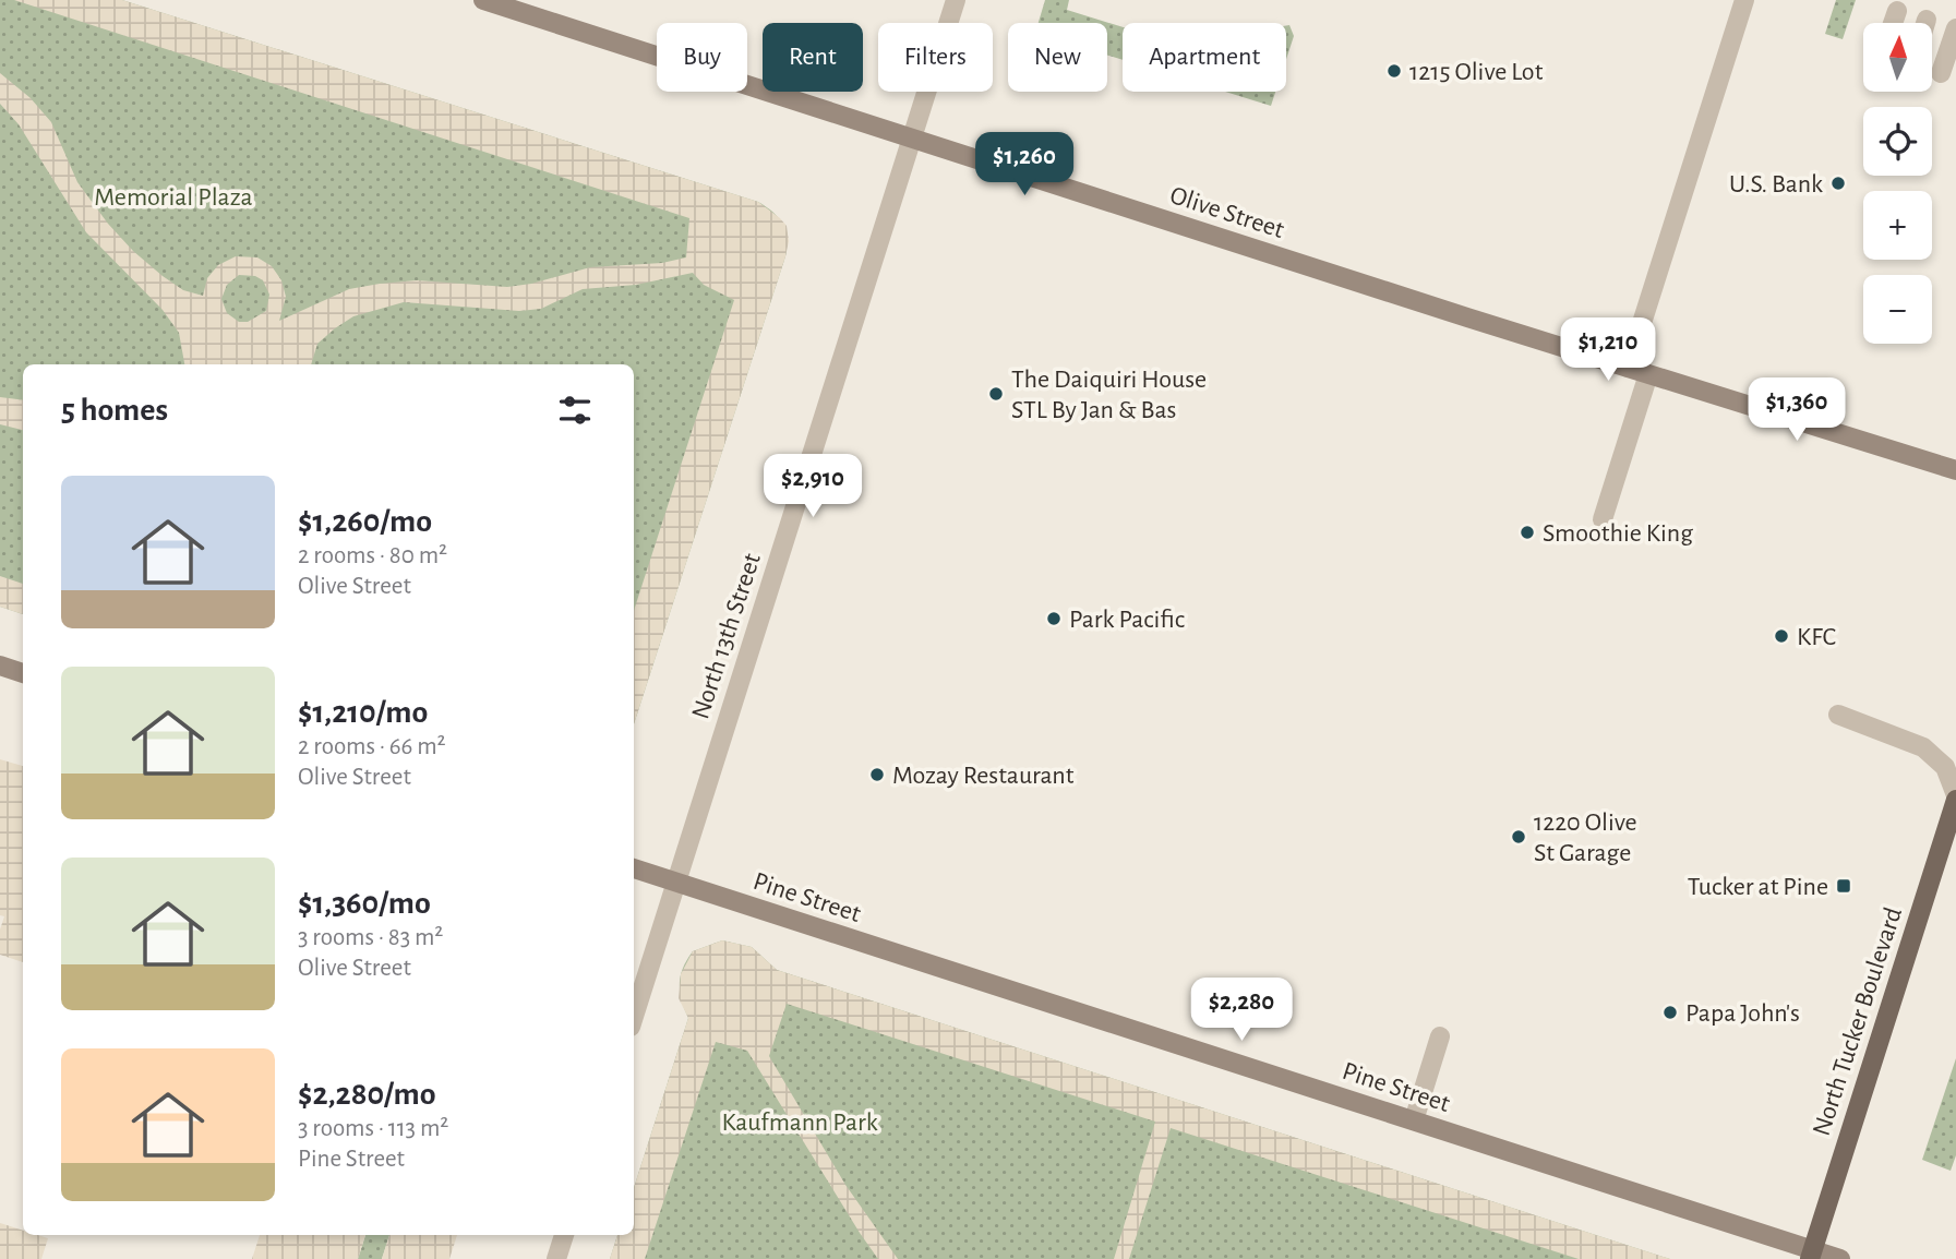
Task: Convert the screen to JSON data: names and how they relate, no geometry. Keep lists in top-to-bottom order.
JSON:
{
  "streets": {
    "main road": ["Olive Street", "Pine Street", "North Tucker Boulevard"],
    "street": ["North 13th Street"]
  },
  "crossings": [
    ["Olive Street", "North 13th Street"],
    ["North 13th Street", "Pine Street"],
    ["Pine Street", "North Tucker Boulevard"]
  ],
  "parks": ["Memorial Plaza", "Kaufmann Park"],
  "places": {
    "other": [
      "1215 Olive Lot",
      "U.S. Bank",
      "The Daiquiri House STL By Jan & Bas",
      "Smoothie King",
      "Park Pacific",
      "KFC",
      "Mozay Restaurant",
      "1220 Olive St Garage",
      "Papa John's"
    ],
    "transit": ["Tucker at Pine"]
  },
  "north": "top",
  "page": {
    "map_buttons": ["+", "−"],
    "chip": [
      "Buy",
      "Rent",
      "Filters",
      "New",
      "Apartment"
    ],
    "price": [
      "$1,260",
      "$1,210",
      "$1,360",
      "$2,910",
      "$2,280"
    ],
    "heading": "5 homes",
    "list": [
      {
        "name": "$1,260/mo",
        "note": "2 rooms · 80 m² · Olive Street"
      },
      {
        "name": "$1,210/mo",
        "note": "2 rooms · 66 m² · Olive Street"
      },
      {
        "name": "$1,360/mo",
        "note": "3 rooms · 83 m² · Olive Street"
      },
      {
        "name": "$2,280/mo",
        "note": "3 rooms · 113 m² · Pine Street"
      }
    ]
  }
}
